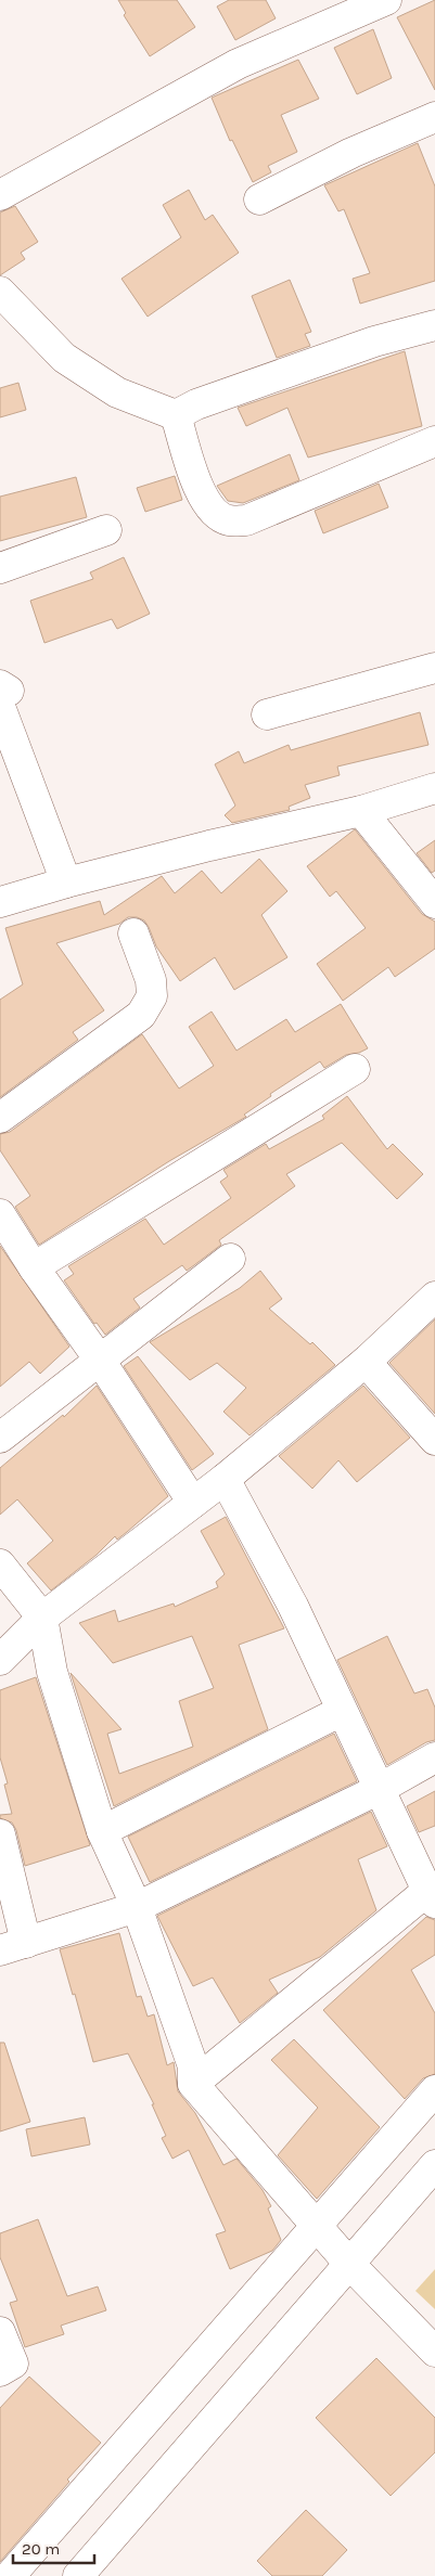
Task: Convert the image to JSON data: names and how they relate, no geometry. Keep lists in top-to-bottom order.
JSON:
{
  "scale_bar": "20 m"
}
